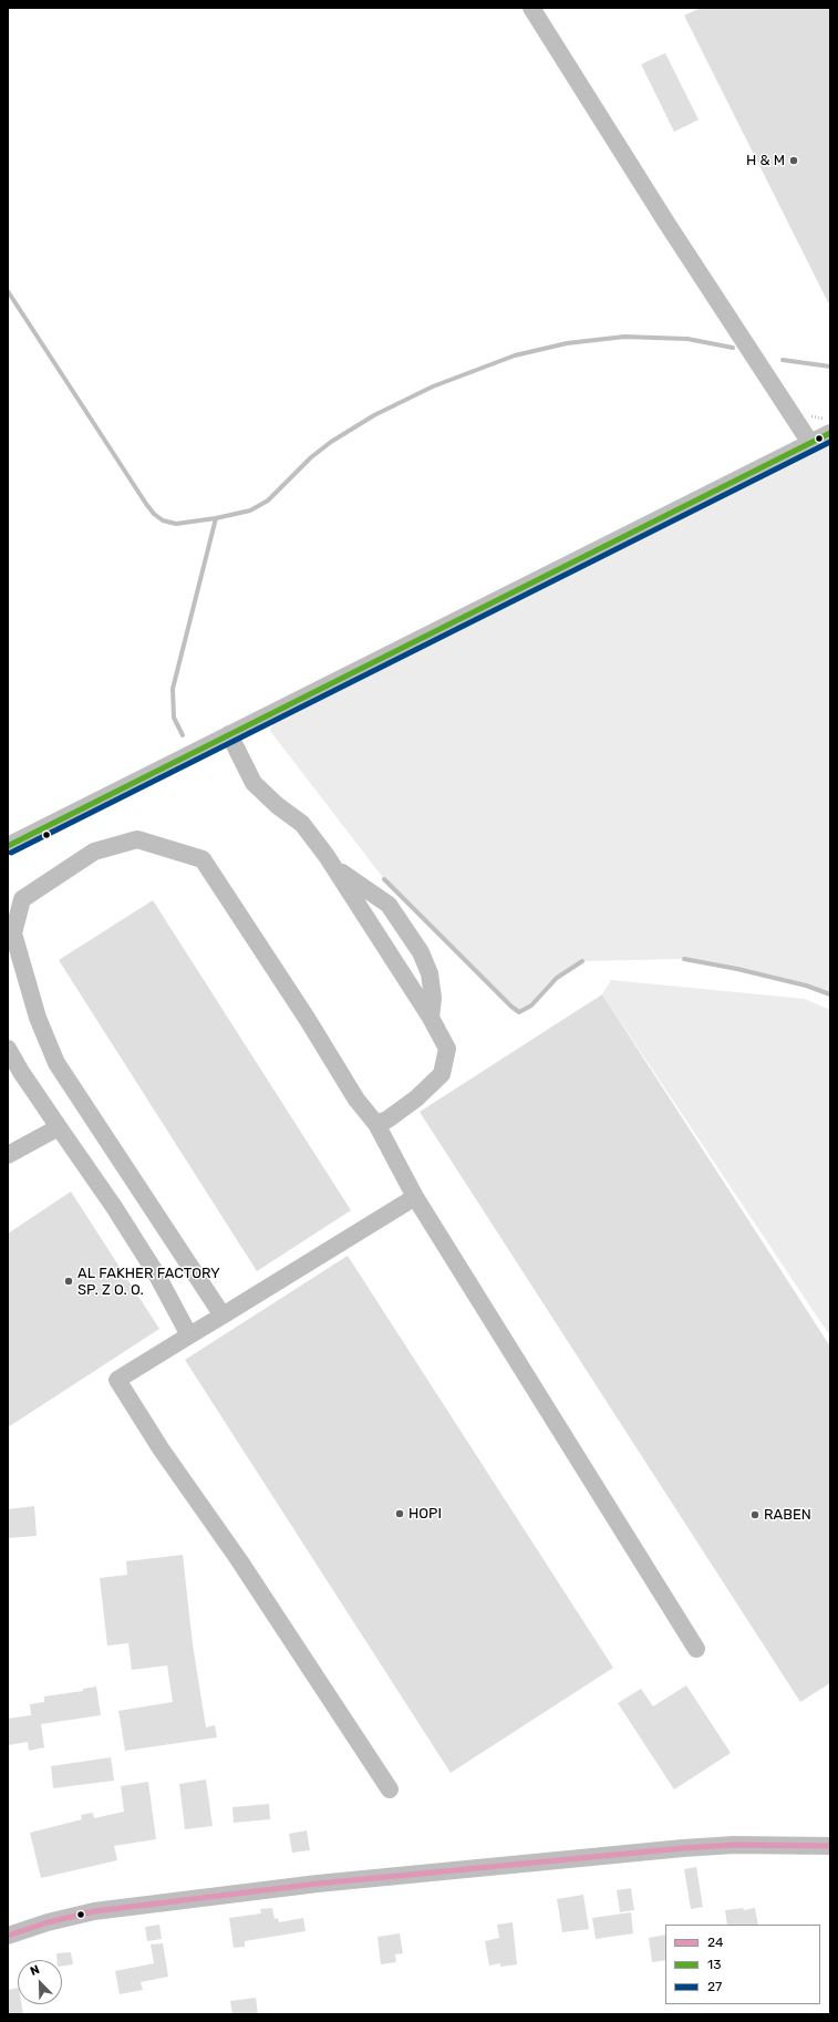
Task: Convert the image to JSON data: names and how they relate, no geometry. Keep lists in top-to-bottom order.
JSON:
{
  "places": [
    "H & M",
    "AL FAKHER FACTORY SP. Z O. O.",
    "HOPI",
    "RABEN"
  ],
  "lines": ["transit line 13", "transit line 27", "transit line 24"],
  "legend": ["24", "13", "27"],
  "north": "top left"
}
